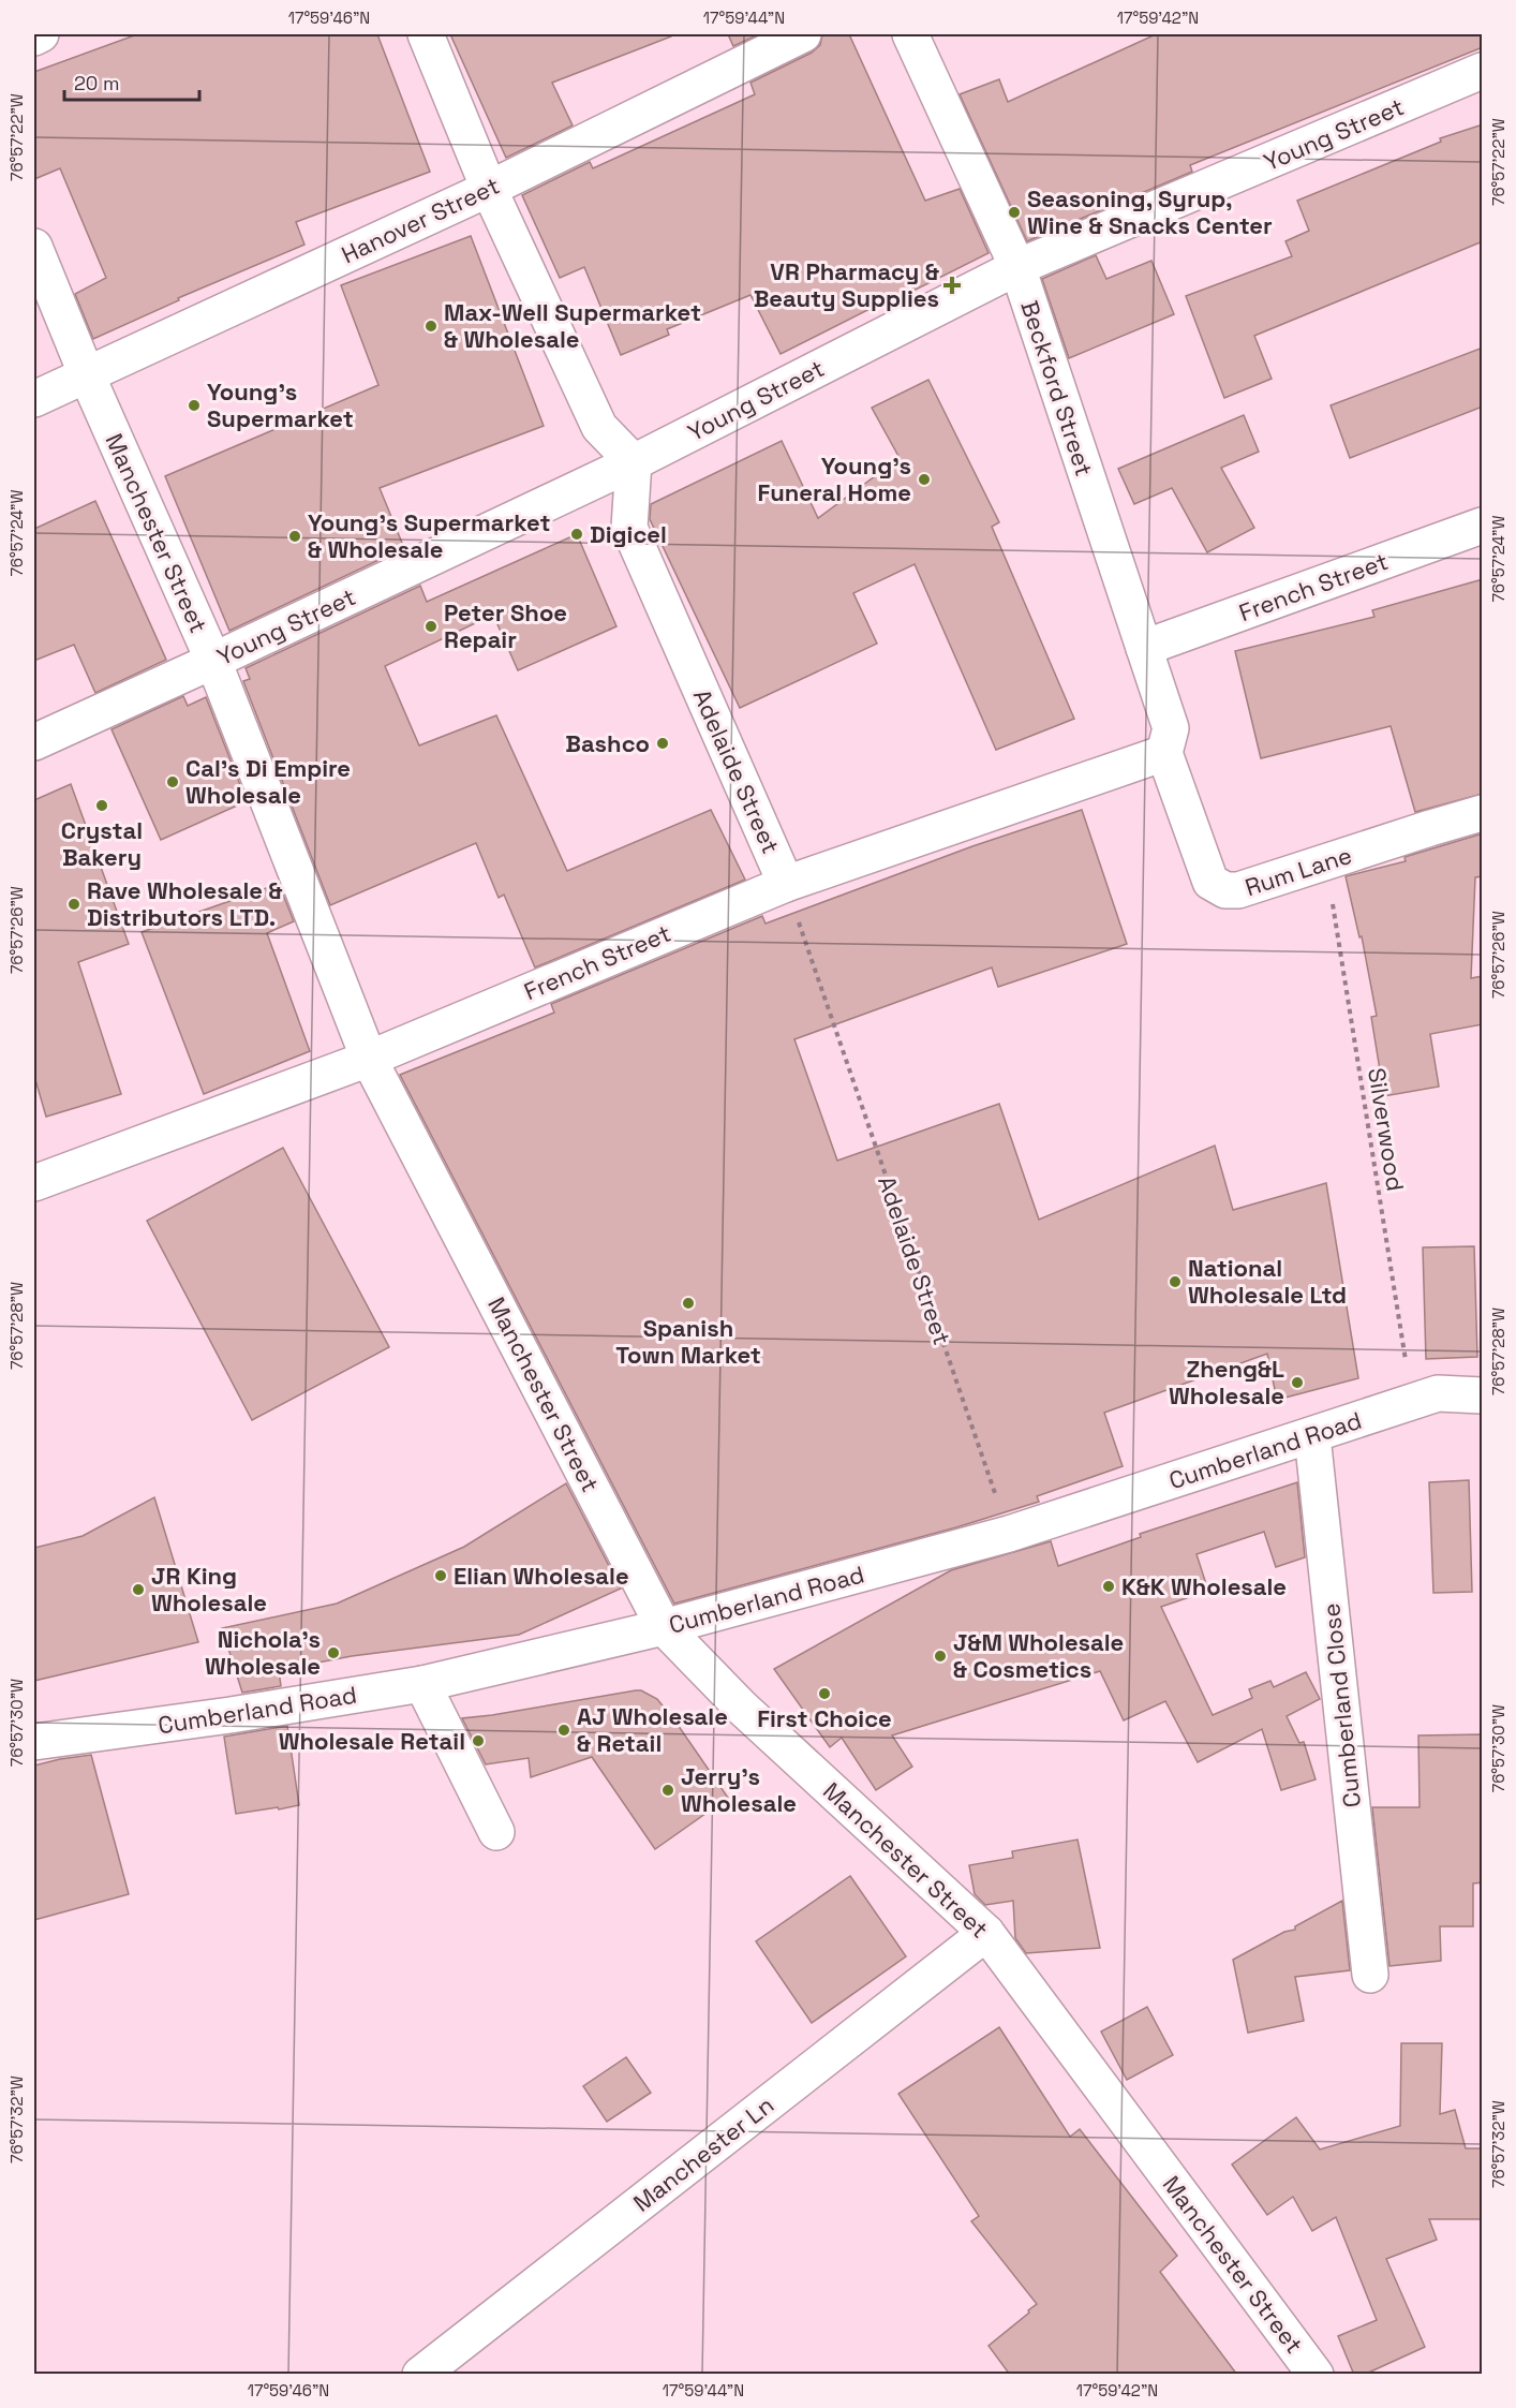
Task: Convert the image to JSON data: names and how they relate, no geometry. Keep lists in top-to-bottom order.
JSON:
{
  "streets": {
    "street": [
      "Young Street",
      "Hanover Street",
      "Beckford Street",
      "Manchester Street",
      "French Street",
      "Adelaide Street",
      "Rum Lane",
      "Cumberland Road",
      "Cumberland Close",
      "Manchester Ln"
    ],
    "path": ["Silverwood"]
  },
  "crossings": [
    ["Young Street", "Beckford Street"],
    ["Young Street", "Manchester Street"],
    ["Young Street", "Adelaide Street"],
    ["Hanover Street", "Manchester Street"],
    ["Beckford Street", "French Street"],
    ["Beckford Street", "Rum Lane"],
    ["Manchester Street", "French Street"],
    ["Manchester Street", "Cumberland Road"],
    ["Manchester Street", "Manchester Ln"],
    ["French Street", "Adelaide Street"],
    ["French Street", "Rum Lane"],
    ["Adelaide Street", "Cumberland Road"],
    ["Rum Lane", "Silverwood"],
    ["Silverwood", "Cumberland Road"],
    ["Cumberland Road", "Cumberland Close"]
  ],
  "places": {
    "other": [
      "Seasoning, Syrup, Wine & Snacks Center",
      "Max-Well Supermarket & Wholesale",
      "Young's Supermarket",
      "Young's Funeral Home",
      "Digicel",
      "Young's Supermarket & Wholesale",
      "Peter Shoe Repair",
      "Bashco",
      "Cal's Di Empire Wholesale",
      "Crystal Bakery",
      "Rave Wholesale & Distributors LTD.",
      "National Wholesale Ltd",
      "Spanish Town Market",
      "Zheng&L Wholesale",
      "Elian Wholesale",
      "K&K Wholesale",
      "JR King Wholesale",
      "Nichola's Wholesale",
      "J&M Wholesale & Cosmetics",
      "First Choice",
      "AJ Wholesale & Retail",
      "Wholesale Retail",
      "Jerry's Wholesale"
    ],
    "health": ["VR Pharmacy & Beauty Supplies"]
  },
  "scale_bar": "20 m",
  "coordinates": [
    "17°59'46\"N",
    "17°59'44\"N",
    "17°59'42\"N",
    "76°57'22\"W",
    "76°57'24\"W",
    "76°57'26\"W",
    "76°57'28\"W",
    "76°57'30\"W",
    "76°57'32\"W"
  ]
}
